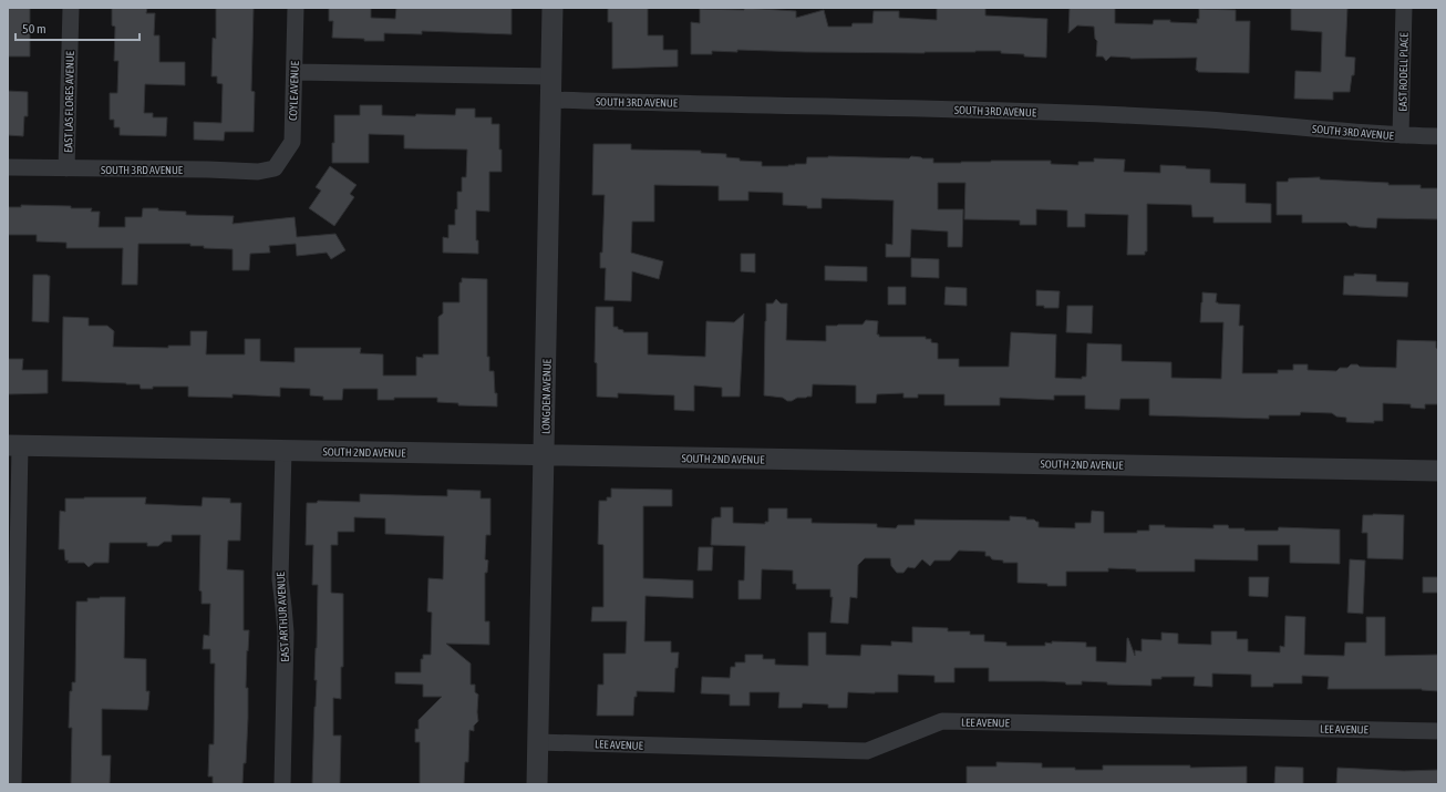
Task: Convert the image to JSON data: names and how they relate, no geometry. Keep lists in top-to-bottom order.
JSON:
{
  "streets": {
    "street": [
      "EAST RODELL PLACE",
      "COYLE AVENUE",
      "EAST LAS FLORES AVENUE",
      "SOUTH 3RD AVENUE",
      "LONGDEN AVENUE",
      "SOUTH 2ND AVENUE",
      "EAST ARTHUR AVENUE",
      "LEE AVENUE"
    ]
  },
  "crossings": [
    ["EAST RODELL PLACE", "SOUTH 3RD AVENUE"],
    ["COYLE AVENUE", "SOUTH 3RD AVENUE"],
    ["EAST LAS FLORES AVENUE", "SOUTH 3RD AVENUE"],
    ["SOUTH 3RD AVENUE", "LONGDEN AVENUE"],
    ["LONGDEN AVENUE", "SOUTH 2ND AVENUE"],
    ["LONGDEN AVENUE", "LEE AVENUE"],
    ["SOUTH 2ND AVENUE", "EAST ARTHUR AVENUE"]
  ],
  "scale_bar": "50 m"
}
